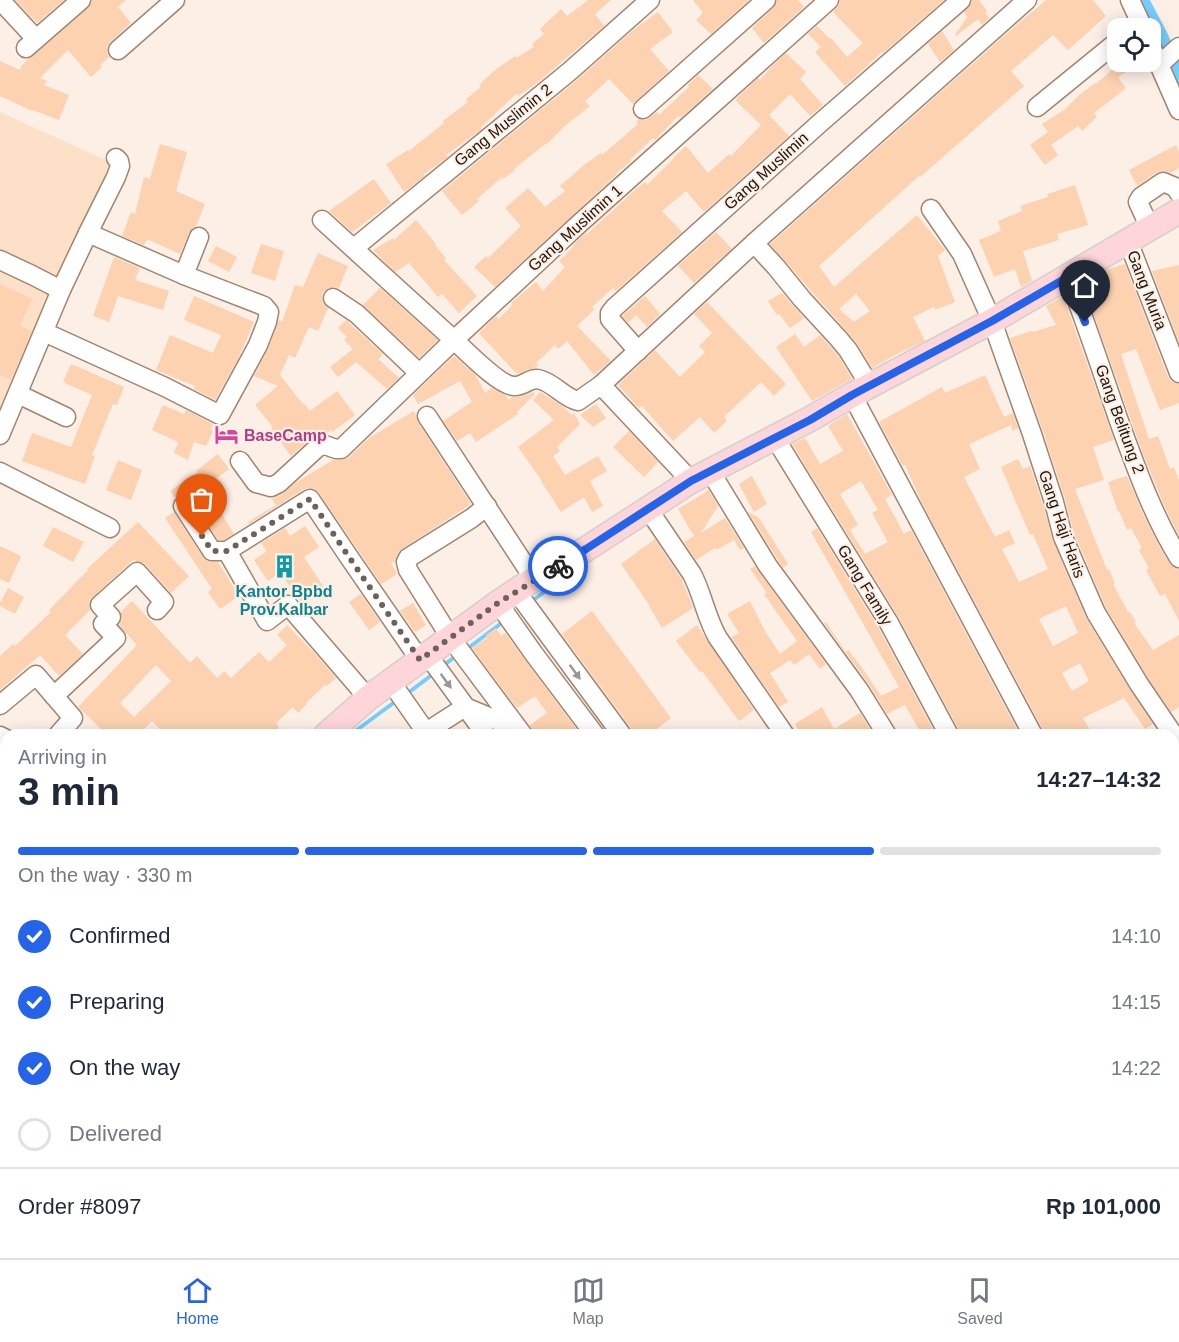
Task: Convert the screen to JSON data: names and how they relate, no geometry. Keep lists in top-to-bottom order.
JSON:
{
  "streets": {
    "street": [
      "Gang Muslimin 2",
      "Gang Muslimin",
      "Gang Muslimin 1",
      "Gang Muria",
      "Gang Belitung 2",
      "Gang Haji Haris",
      "Gang Family"
    ]
  },
  "places": {
    "hotel": ["BaseCamp"],
    "building": ["Kantor Bpbd Prov.Kalbar"]
  },
  "page": {
    "heading": ["3 min", "Arriving in", "14:27–14:32"],
    "panel": ["Order #8097", "Rp 101,000"],
    "bar": "On the way · 330 m",
    "list": [
      ["Confirmed", "14:10"],
      ["Preparing", "14:15"],
      ["On the way", "14:22"],
      "Delivered"
    ],
    "tabs": ["Home", "Map", "Saved"]
  }
}
